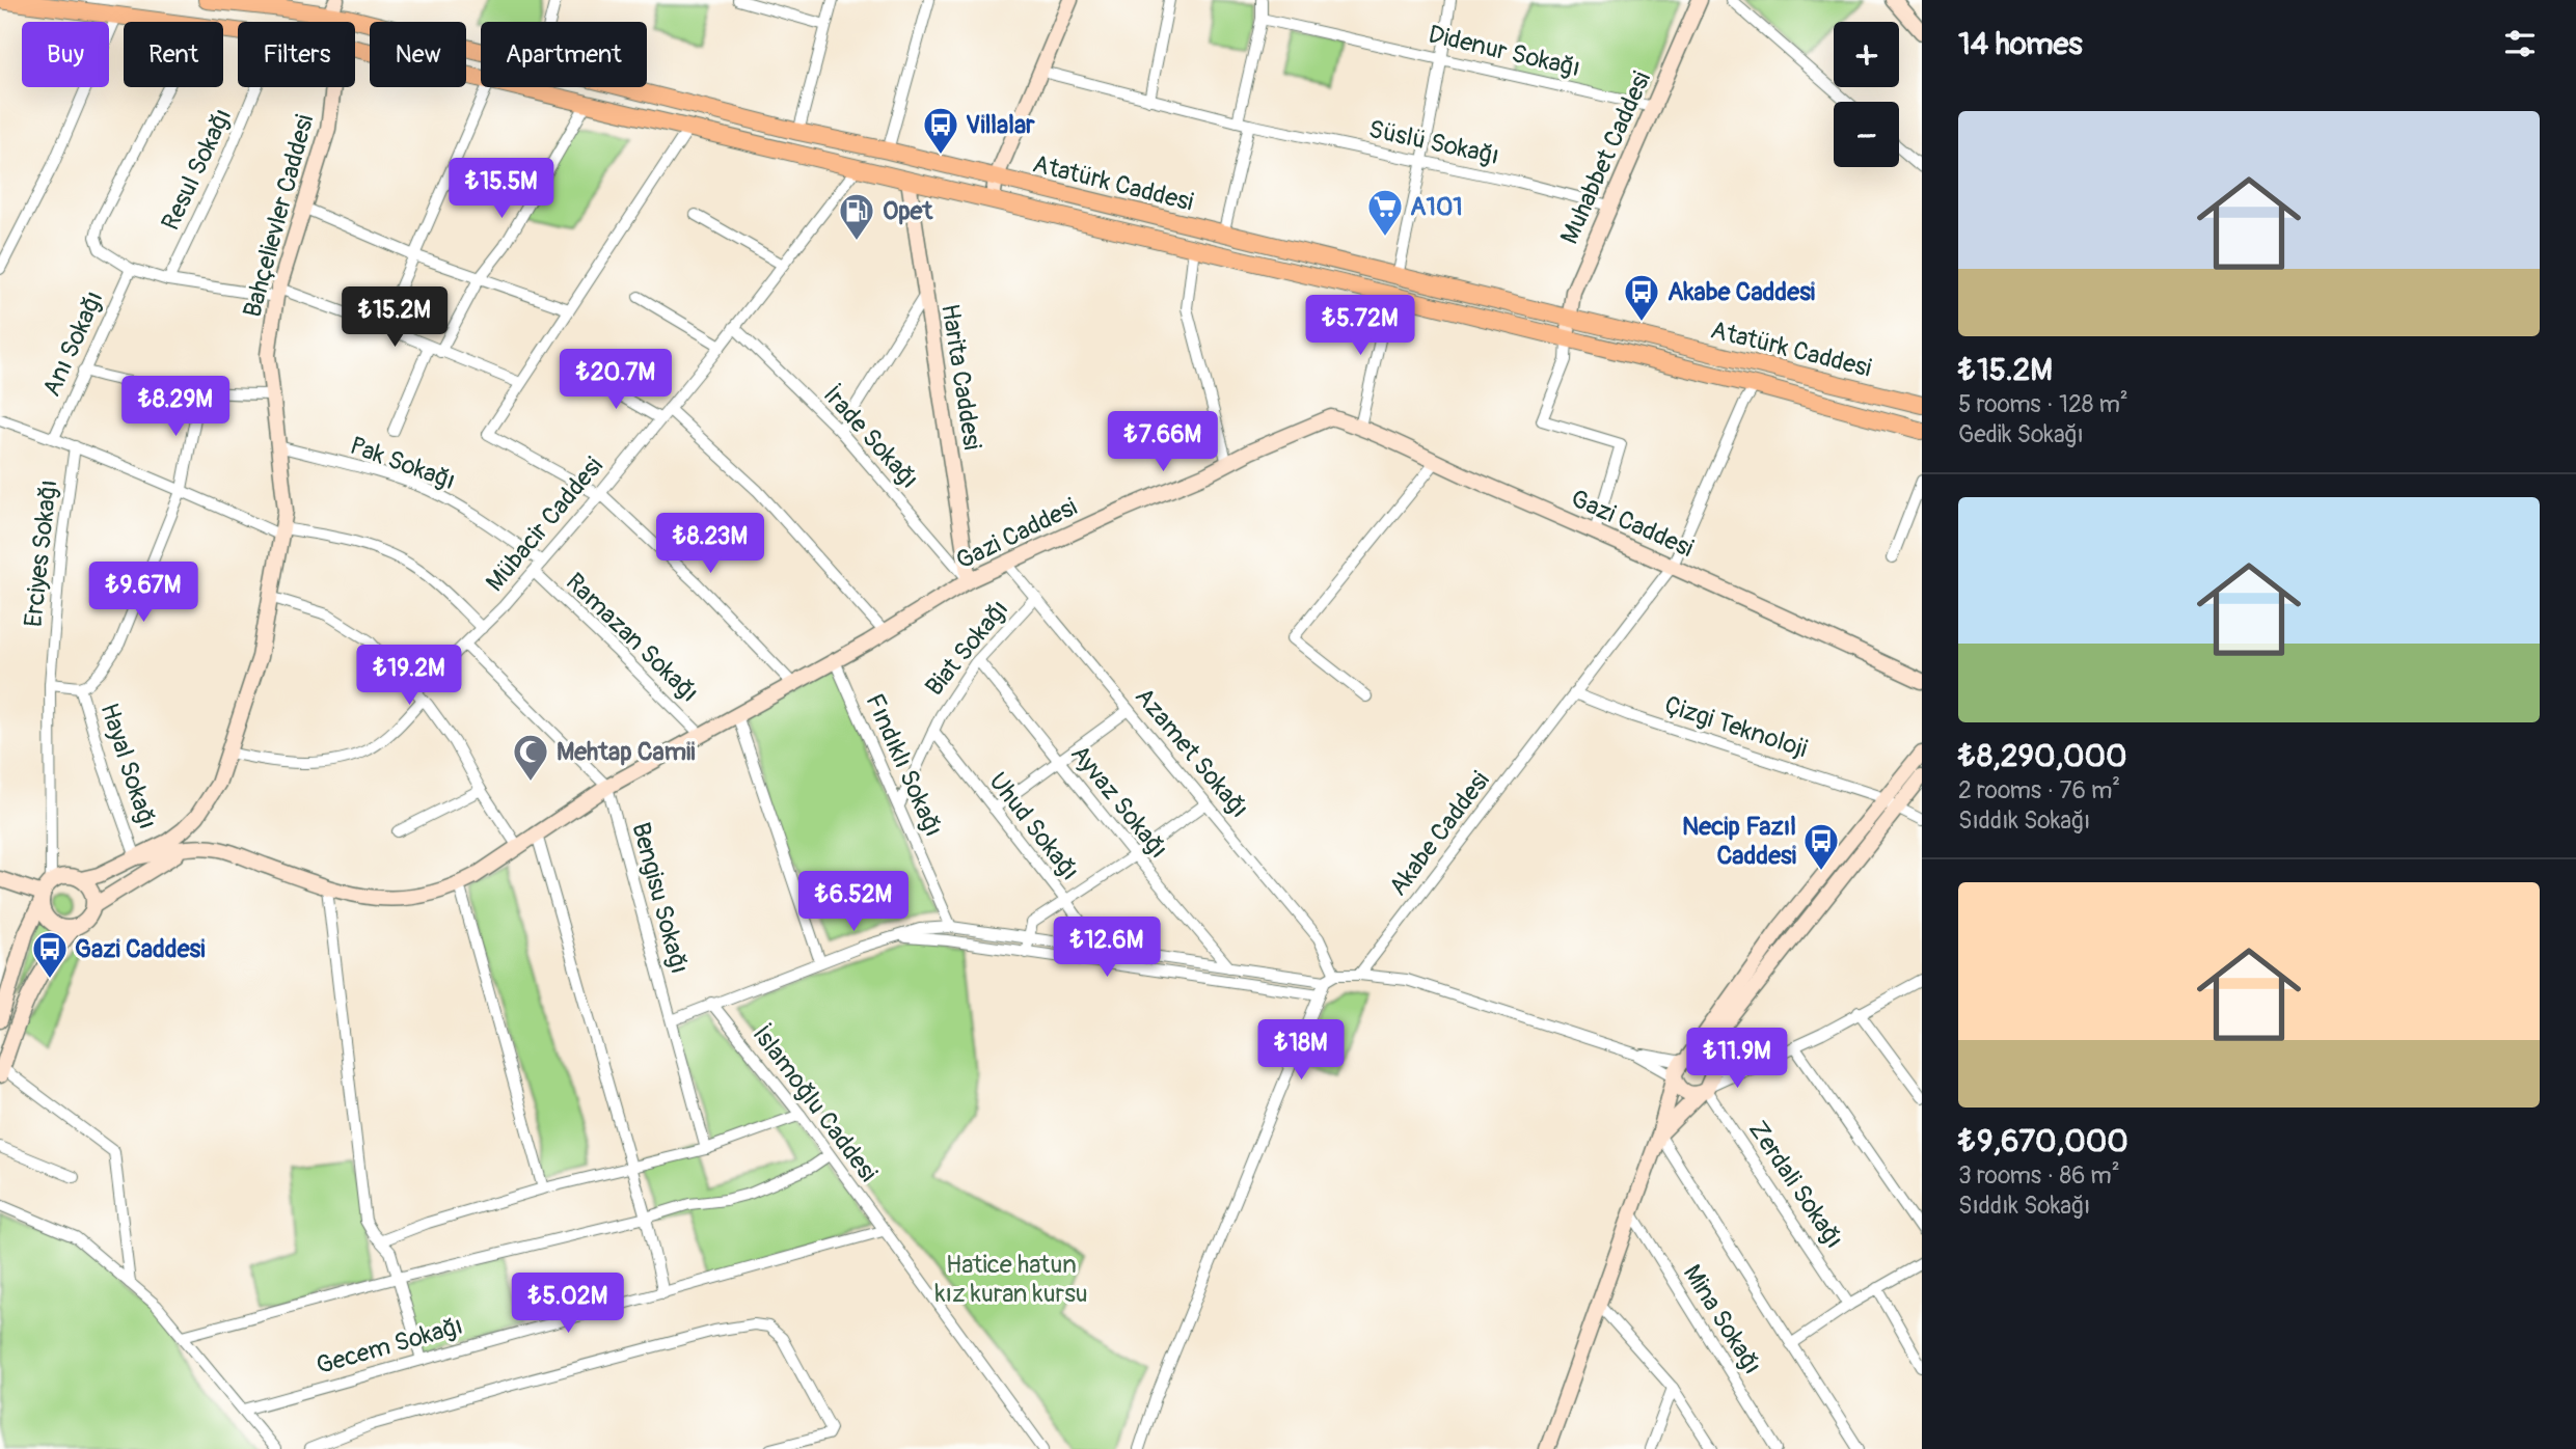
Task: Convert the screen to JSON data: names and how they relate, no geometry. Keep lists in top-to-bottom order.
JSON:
{
  "streets": {
    "main road": ["Atatürk Caddesi"],
    "street": [
      "Didenur Sokağı",
      "Süslü Sokağı",
      "Muhabbet Caddesi",
      "Resul Sokağı",
      "Bahçelievler Caddesi",
      "Anı Sokağı",
      "Harita Caddesi",
      "İrade Sokağı",
      "Pak Sokağı",
      "Gazi Caddesi",
      "Mübacir Caddesi",
      "Erciyes Sokağı",
      "Ramazan Sokağı",
      "Biat Sokağı",
      "Çizgi Teknoloji",
      "Azamet Sokağı",
      "Fındıklı Sokağı",
      "Hayal Sokağı",
      "Ayvaz Sokağı",
      "Uhud Sokağı",
      "Akabe Caddesi",
      "Bengisu Sokağı",
      "İslamoğlu Caddesi",
      "Zerdali Sokağı",
      "Mina Sokağı",
      "Gecem Sokağı"
    ]
  },
  "crossings": [
    ["Didenur Sokağı", "Muhabbet Caddesi"],
    ["Süslü Sokağı", "Muhabbet Caddesi"],
    ["Muhabbet Caddesi", "Atatürk Caddesi"],
    ["Bahçelievler Caddesi", "Pak Sokağı"],
    ["Bahçelievler Caddesi", "Gazi Caddesi"],
    ["Bahçelievler Caddesi", "Mübacir Caddesi"],
    ["Bahçelievler Caddesi", "Erciyes Sokağı"],
    ["Bahçelievler Caddesi", "Hayal Sokağı"],
    ["Harita Caddesi", "İrade Sokağı"],
    ["Harita Caddesi", "Gazi Caddesi"],
    ["İrade Sokağı", "Gazi Caddesi"],
    ["İrade Sokağı", "Mübacir Caddesi"],
    ["Pak Sokağı", "Mübacir Caddesi"],
    ["Gazi Caddesi", "Ramazan Sokağı"],
    ["Gazi Caddesi", "Azamet Sokağı"],
    ["Gazi Caddesi", "Fındıklı Sokağı"],
    ["Gazi Caddesi", "Hayal Sokağı"],
    ["Gazi Caddesi", "Akabe Caddesi"],
    ["Gazi Caddesi", "Bengisu Sokağı"],
    ["Mübacir Caddesi", "Ramazan Sokağı"],
    ["Biat Sokağı", "Azamet Sokağı"],
    ["Biat Sokağı", "Fındıklı Sokağı"],
    ["Biat Sokağı", "Ayvaz Sokağı"],
    ["Biat Sokağı", "Uhud Sokağı"],
    ["Çizgi Teknoloji", "Akabe Caddesi"],
    ["İslamoğlu Caddesi", "Gecem Sokağı"]
  ],
  "parks": ["Hatice hatun kız kuran kursu"],
  "places": {
    "bus stop": [
      "Villalar",
      "Akabe Caddesi",
      "Necip Fazıl Caddesi",
      "Gazi Caddesi"
    ],
    "supermarket": ["A101"],
    "fuel station": ["Opet"],
    "mosque": ["Mehtap Camii"]
  },
  "page": {
    "heading": "14 homes",
    "map_buttons": ["+", "−"],
    "chip": [
      "Buy",
      "Rent",
      "Filters",
      "New",
      "Apartment"
    ],
    "list": [
      {
        "name": "₺15.2M",
        "note": "5 rooms · 128 m² · Gedik Sokağı"
      },
      {
        "name": "₺8,290,000",
        "note": "2 rooms · 76 m² · Sıddık Sokağı"
      },
      {
        "name": "₺9,670,000",
        "note": "3 rooms · 86 m² · Sıddık Sokağı"
      }
    ],
    "price": [
      "₺15.5M",
      "₺15.2M",
      "₺5.72M",
      "₺20.7M",
      "₺8.29M",
      "₺7.66M",
      "₺8.23M",
      "₺9.67M",
      "₺19.2M",
      "₺6.52M",
      "₺12.6M",
      "₺18M",
      "₺11.9M",
      "₺5.02M"
    ]
  }
}
